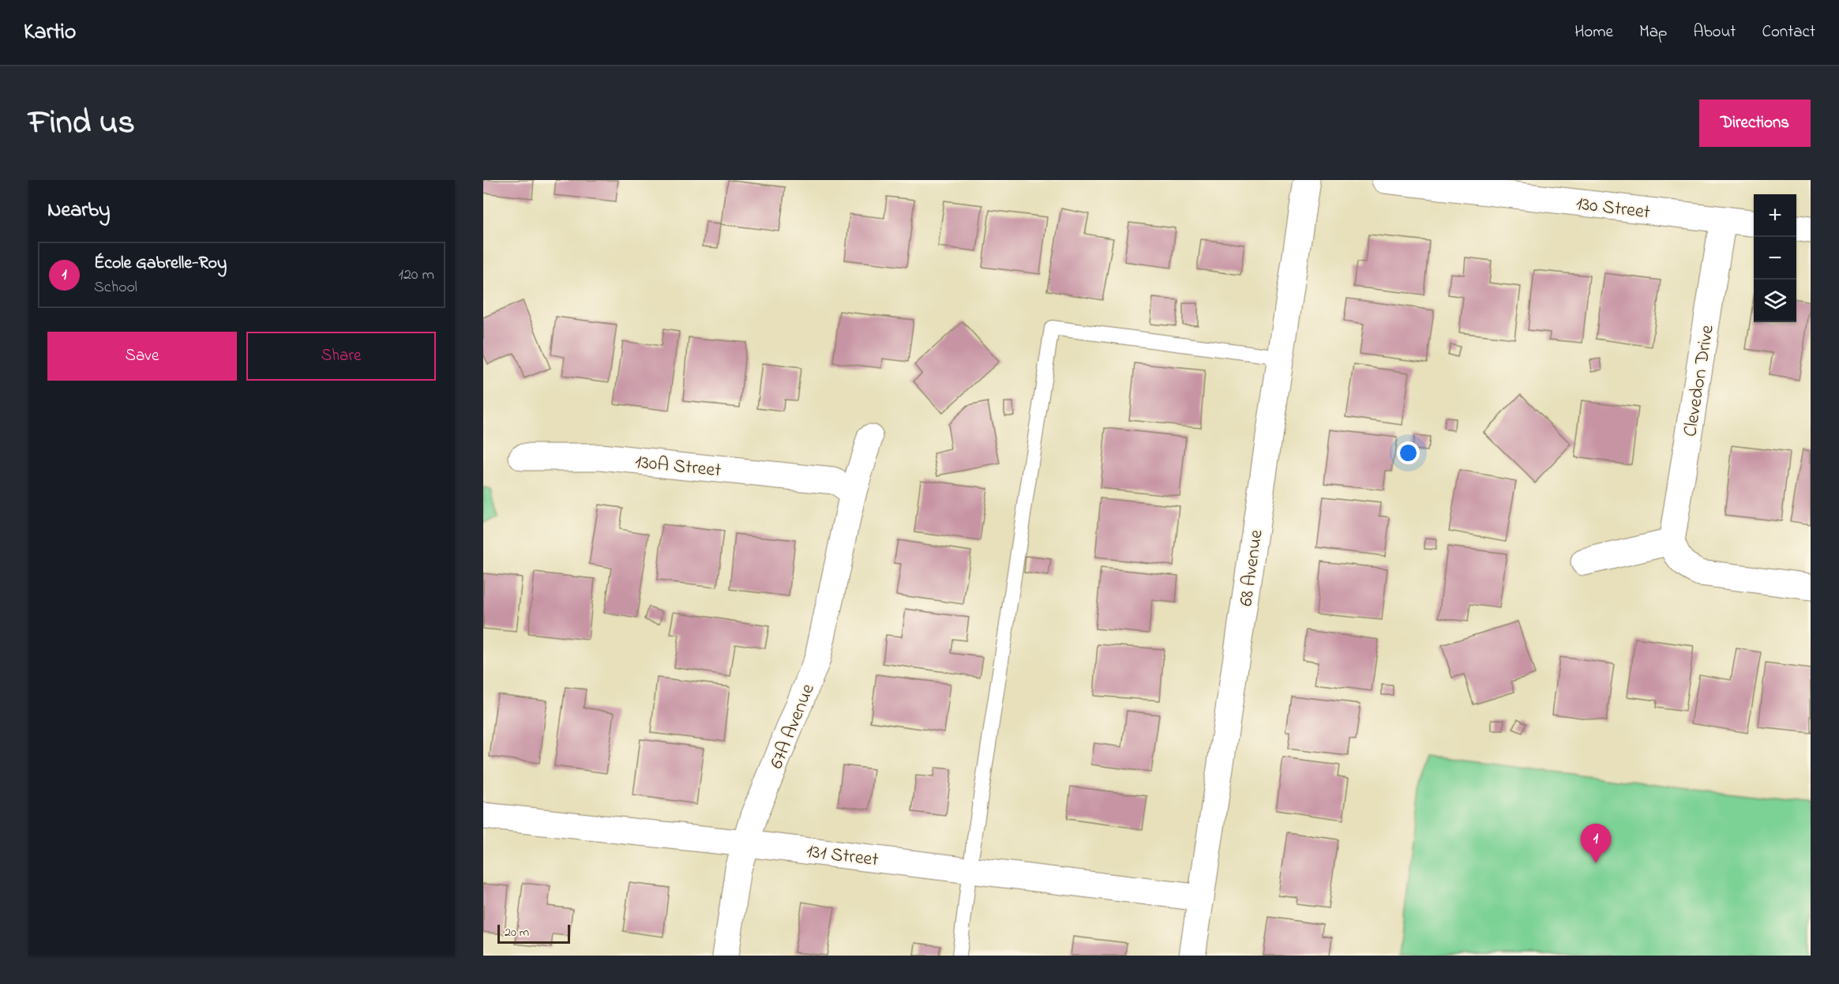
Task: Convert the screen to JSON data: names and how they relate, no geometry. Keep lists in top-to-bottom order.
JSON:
{
  "streets": {
    "street": [
      "130 Street",
      "Clevedon Drive",
      "130A Street",
      "68 Avenue",
      "67A Avenue",
      "131 Street"
    ]
  },
  "crossings": [
    ["130 Street", "Clevedon Drive"],
    ["130A Street", "67A Avenue"],
    ["68 Avenue", "131 Street"],
    ["67A Avenue", "131 Street"]
  ],
  "scale_bar": "20 m",
  "page": {
    "header": "Kartio",
    "nav": [
      "Home",
      "Map",
      "About",
      "Contact"
    ],
    "title": "Find us",
    "buttons": [
      "Directions",
      ["Save", "Share"]
    ],
    "heading": "Nearby",
    "map_buttons": ["+", "−"],
    "list": [
      {
        "mark": "1",
        "name": "École Gabrelle-Roy",
        "note": "School",
        "value": "120 m"
      }
    ],
    "pins": "1",
    "scale": "20 m"
  }
}
